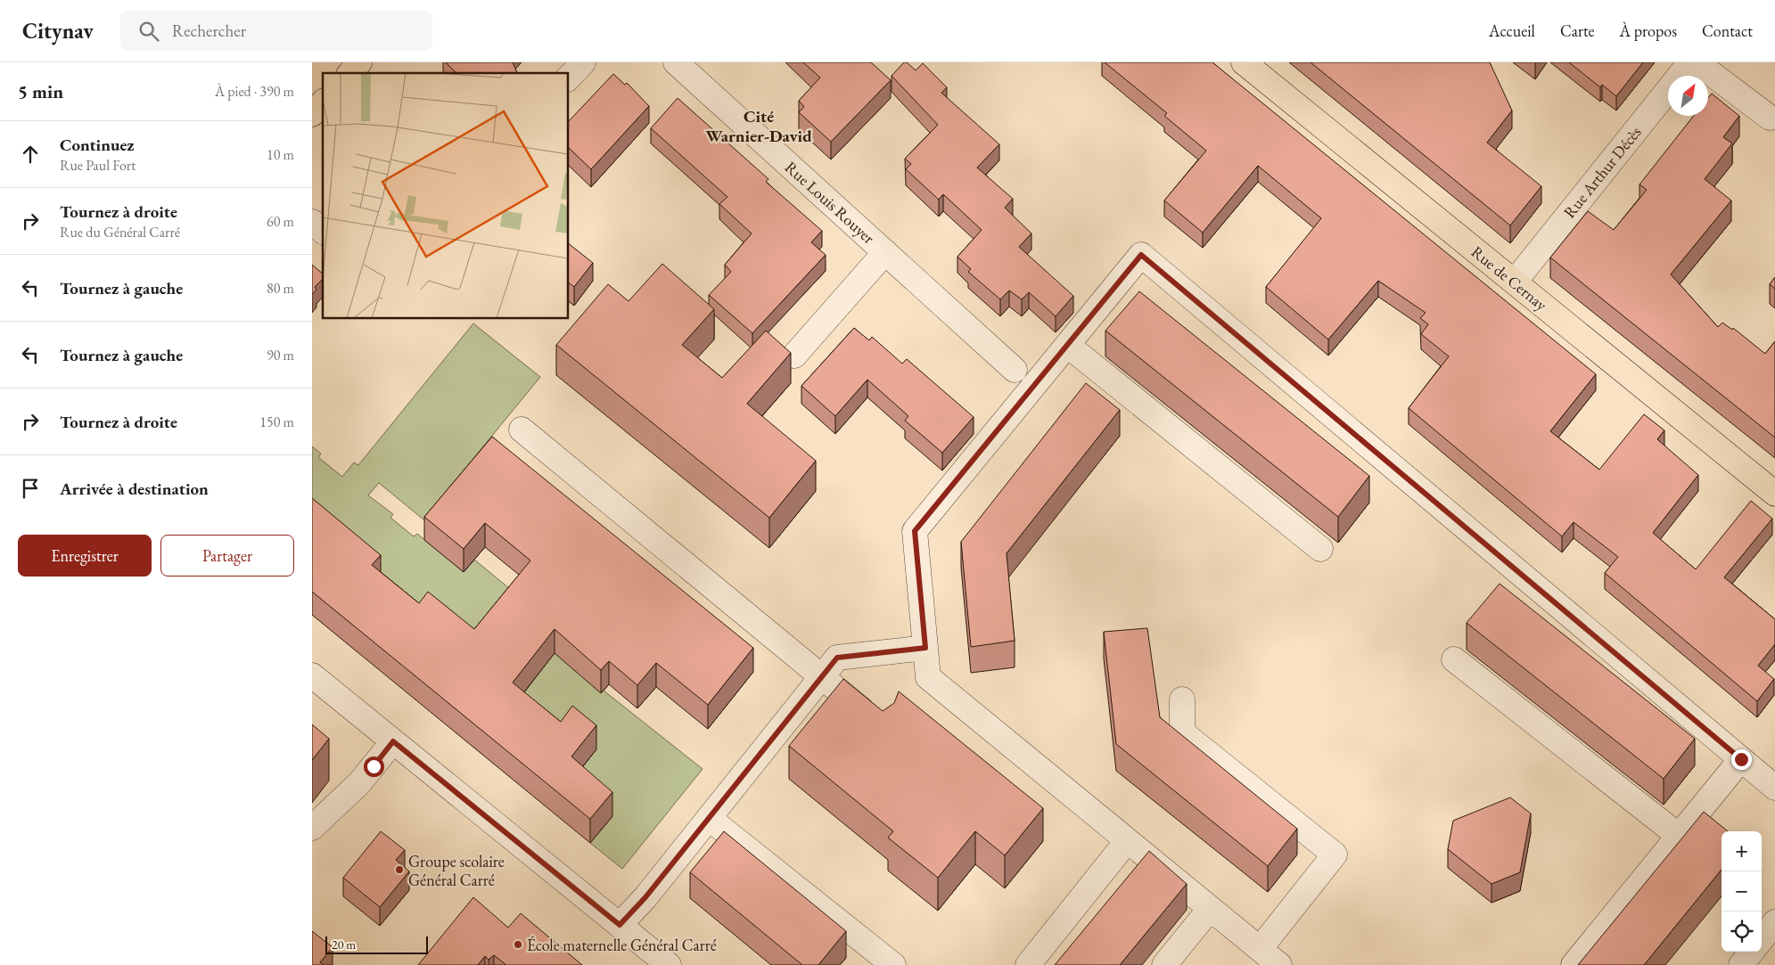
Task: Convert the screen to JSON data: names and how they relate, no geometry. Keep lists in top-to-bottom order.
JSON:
{
  "streets": {
    "main road": ["Rue de Cernay"],
    "street": ["Rue Arthur Décès", "Rue Louis Rouyer"]
  },
  "crossings": [
    ["Rue Arthur Décès", "Rue de Cernay"]
  ],
  "districts": ["Cité Warnier-David"],
  "places": ["Groupe scolaire Général Carré", "École maternelle Général Carré"],
  "scale_bar": "20 m",
  "north": "top right",
  "page": {
    "header": "Citynav",
    "search": "Rechercher",
    "nav": [
      "Accueil",
      "Carte",
      "À propos",
      "Contact"
    ],
    "heading": ["5 min", "À pied · 390 m"],
    "list": [
      ["Continuez", "Rue Paul Fort", "10 m"],
      ["Tournez à droite", "Rue du Général Carré", "60 m"],
      ["Tournez à gauche", "80 m"],
      ["Tournez à gauche", "90 m"],
      ["Tournez à droite", "150 m"],
      "Arrivée à destination"
    ],
    "buttons": ["Enregistrer", "Partager"],
    "map_buttons": ["+", "−"],
    "scale": "20 m"
  }
}
